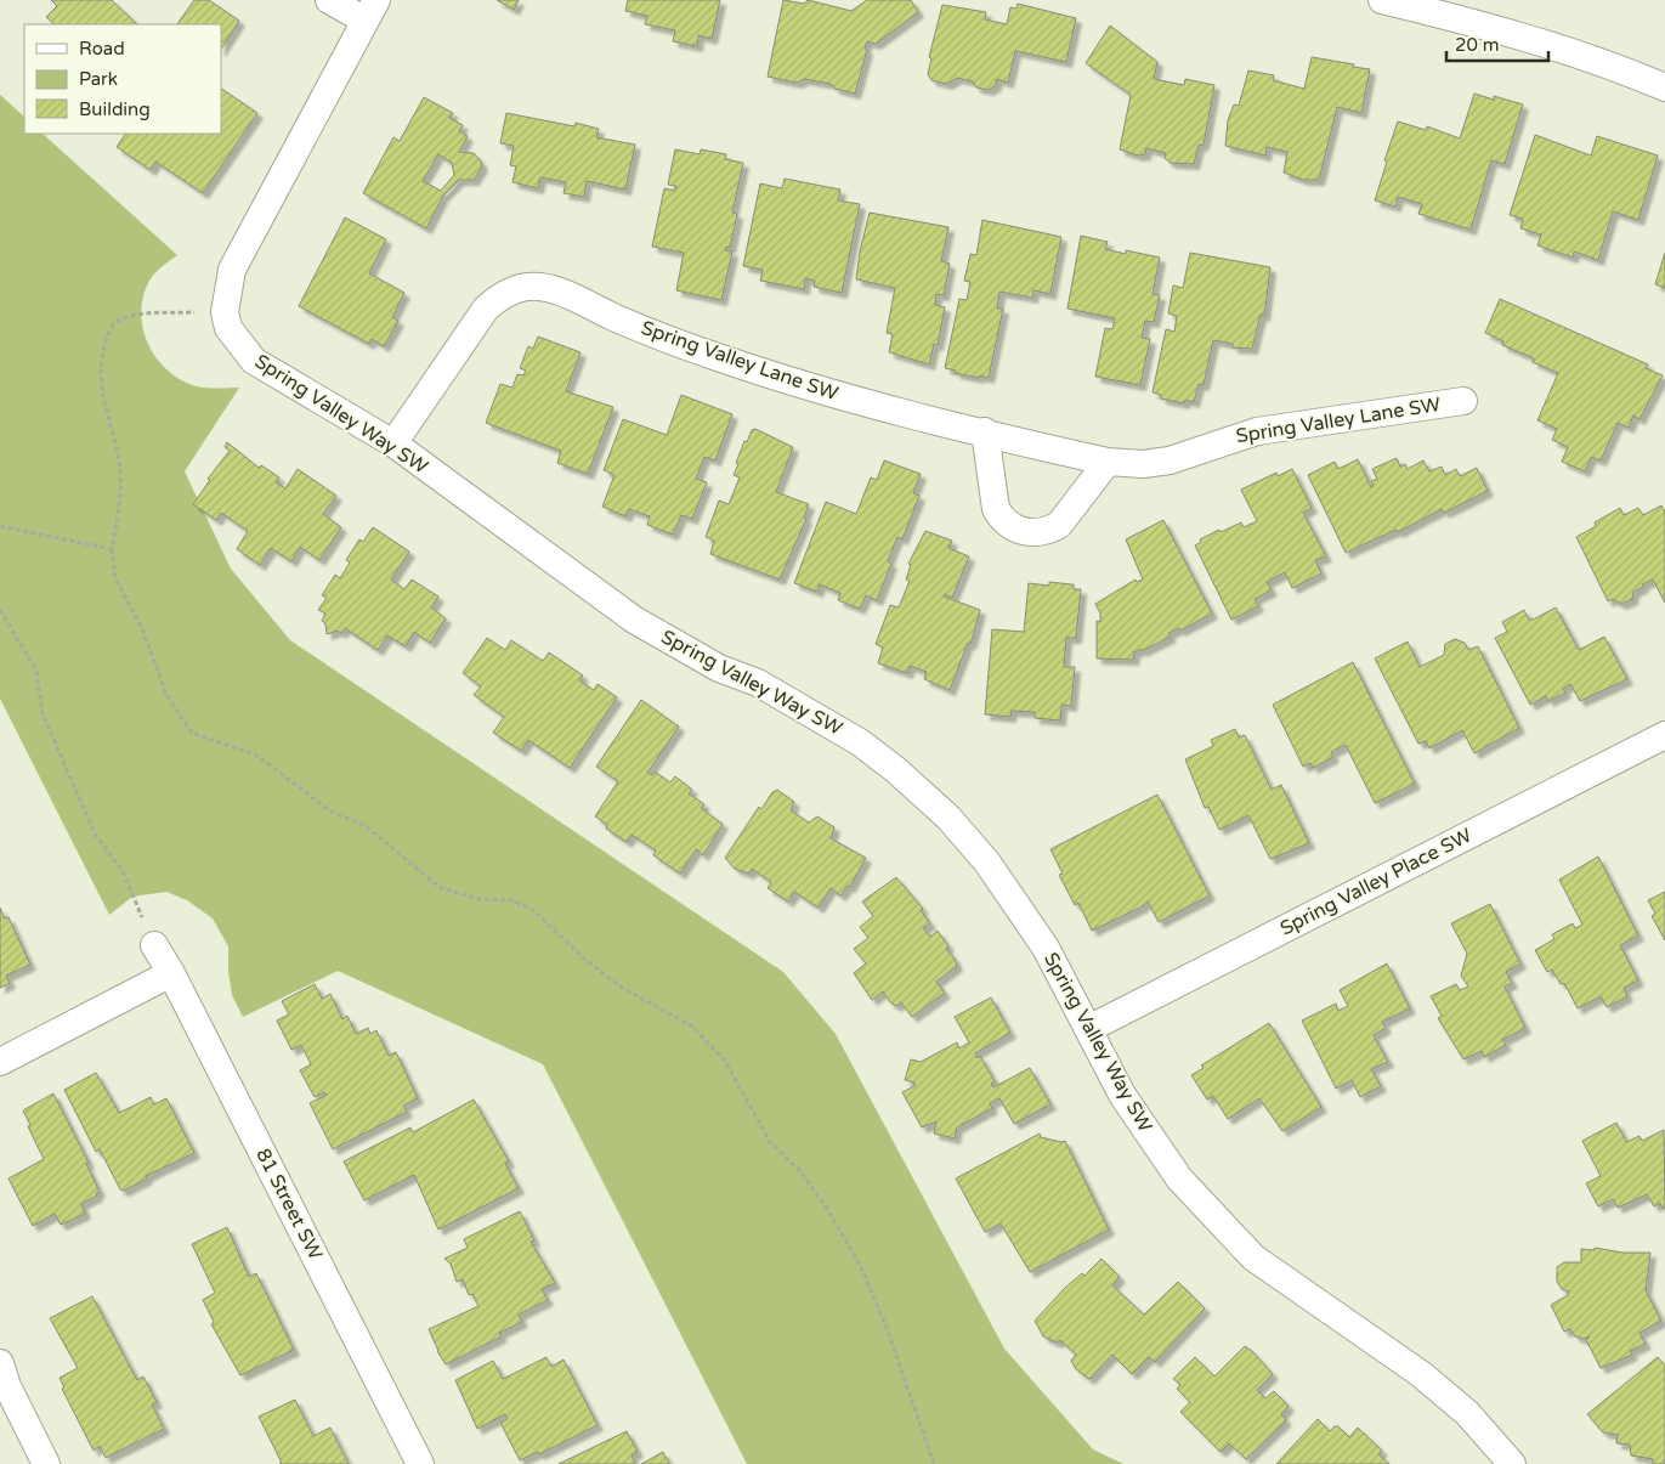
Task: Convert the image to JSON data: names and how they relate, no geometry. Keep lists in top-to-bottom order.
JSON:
{
  "streets": {
    "street": [
      "Spring Valley Lane SW",
      "Spring Valley Way SW",
      "Spring Valley Place SW",
      "81 Street SW"
    ]
  },
  "crossings": [
    ["Spring Valley Lane SW", "Spring Valley Way SW"],
    ["Spring Valley Way SW", "Spring Valley Place SW"]
  ],
  "legend": ["Road", "Park", "Building"],
  "scale_bar": "20 m"
}
